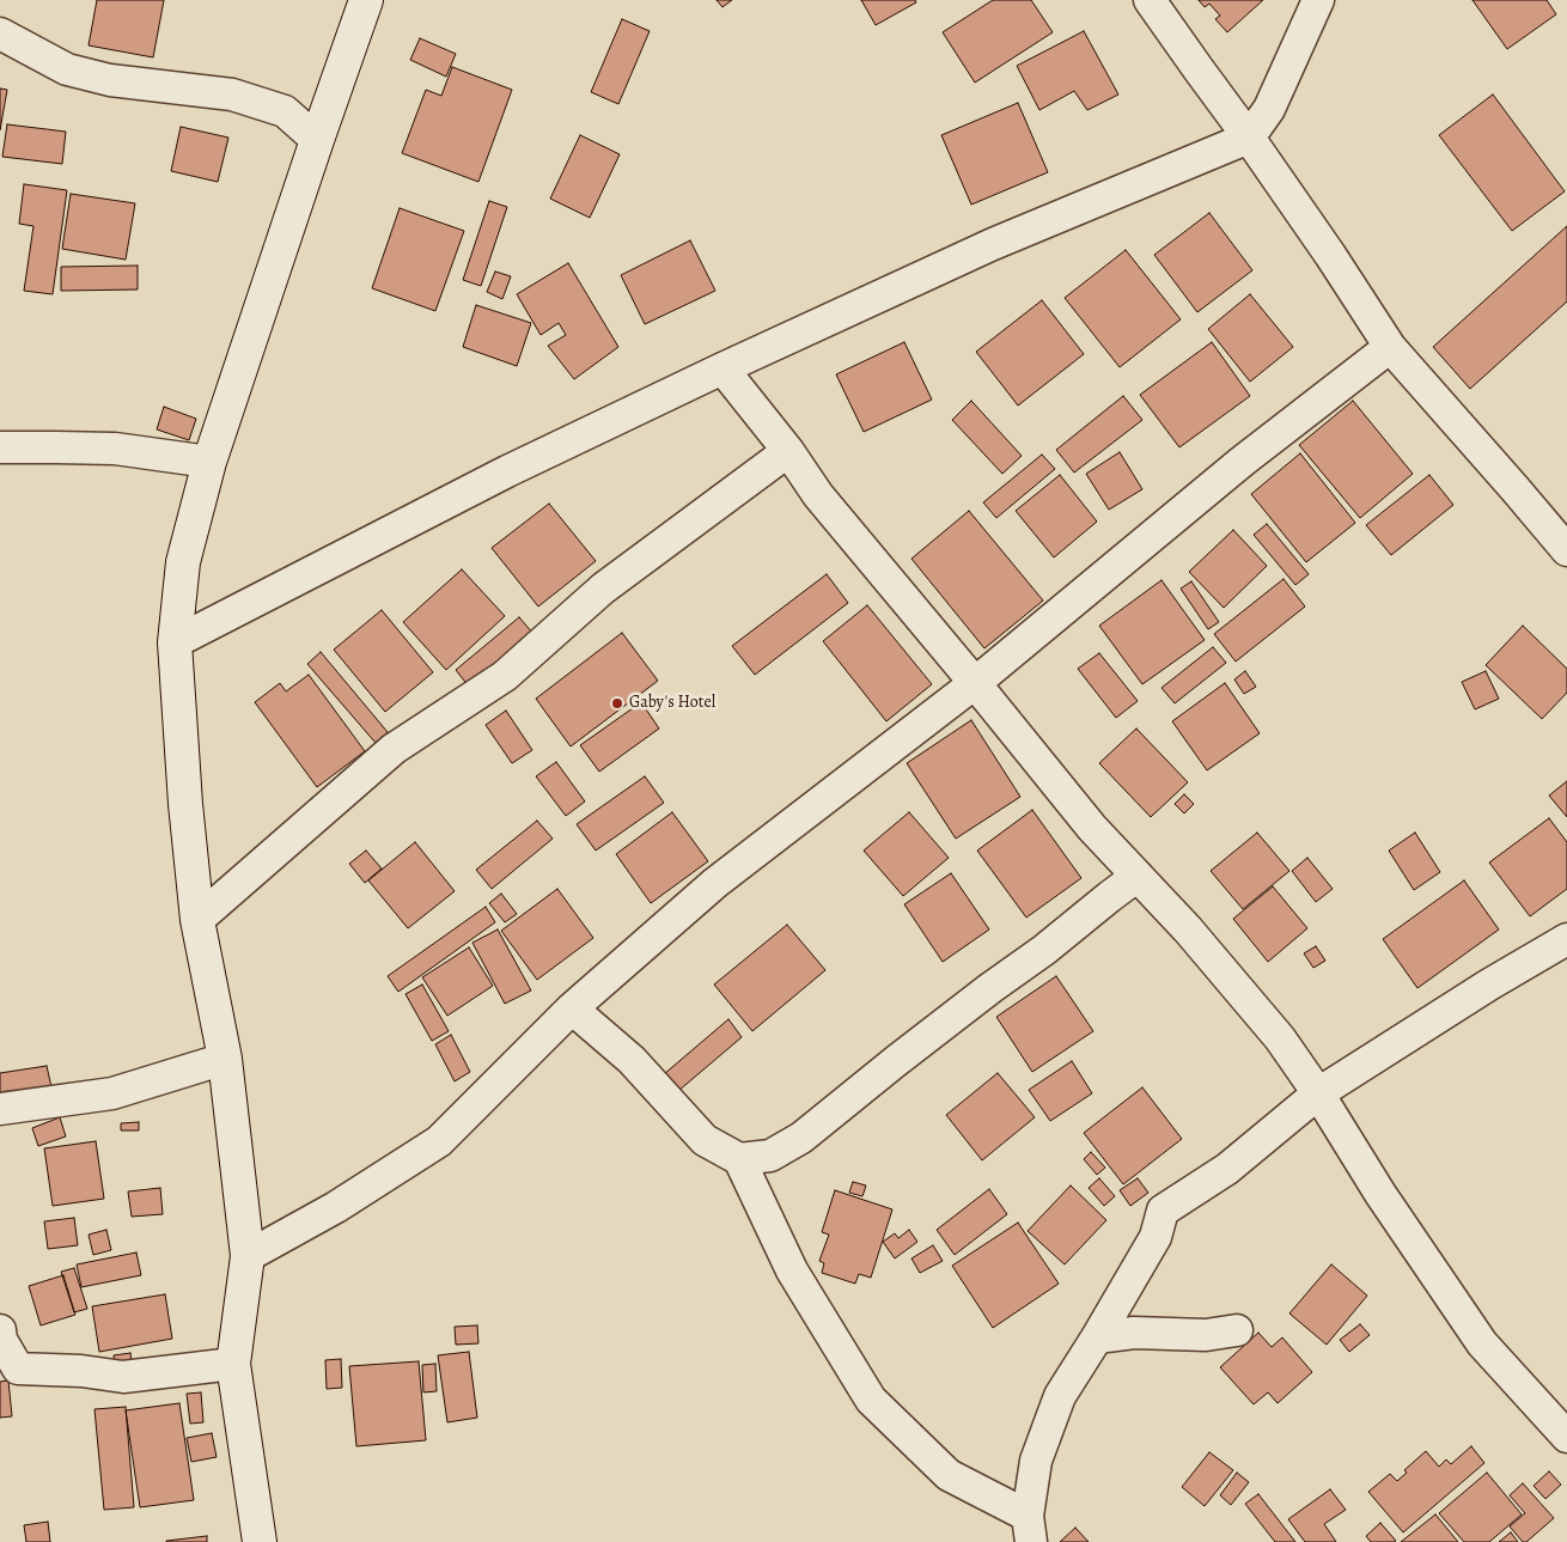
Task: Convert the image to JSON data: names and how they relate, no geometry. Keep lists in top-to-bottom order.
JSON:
{
  "places": ["Gaby's Hotel"]
}
